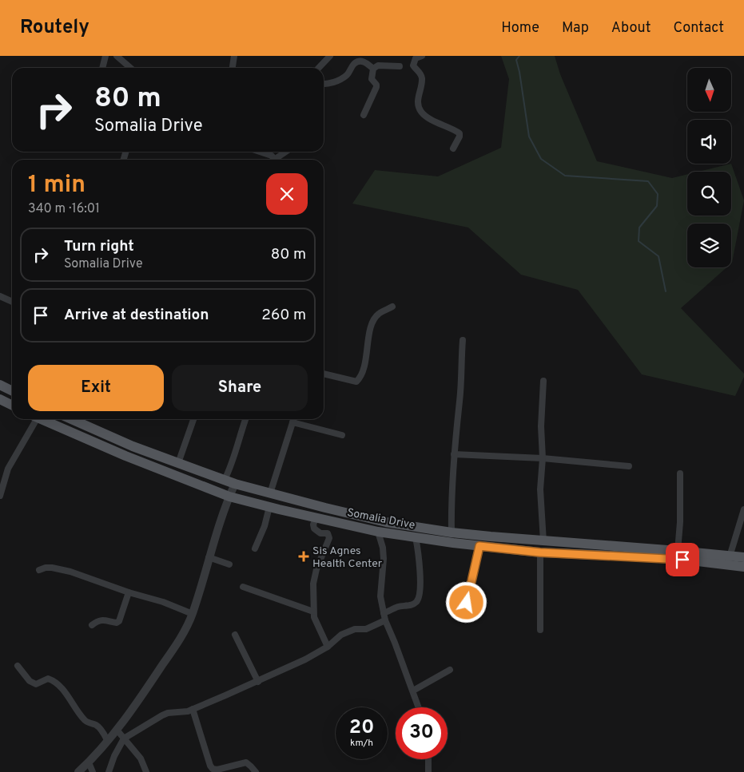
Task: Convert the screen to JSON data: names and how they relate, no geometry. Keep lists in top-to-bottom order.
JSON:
{
  "streets": {
    "main road": ["Somalia Drive"]
  },
  "places": {
    "health": ["Sis Agnes Health Center"]
  },
  "north": "bottom",
  "page": {
    "header": "Routely",
    "nav": [
      "Home",
      "Map",
      "About",
      "Contact"
    ],
    "turn": ["80 m", "Somalia Drive"],
    "heading": ["1 min", "340 m · 16:01"],
    "list": [
      {
        "name": "Turn right",
        "note": "Somalia Drive",
        "value": "80 m"
      },
      {
        "name": "Arrive at destination",
        "value": "260 m"
      }
    ],
    "buttons": ["Exit", "Share"],
    "speed": "20 km/h",
    "limit": "30"
  }
}
